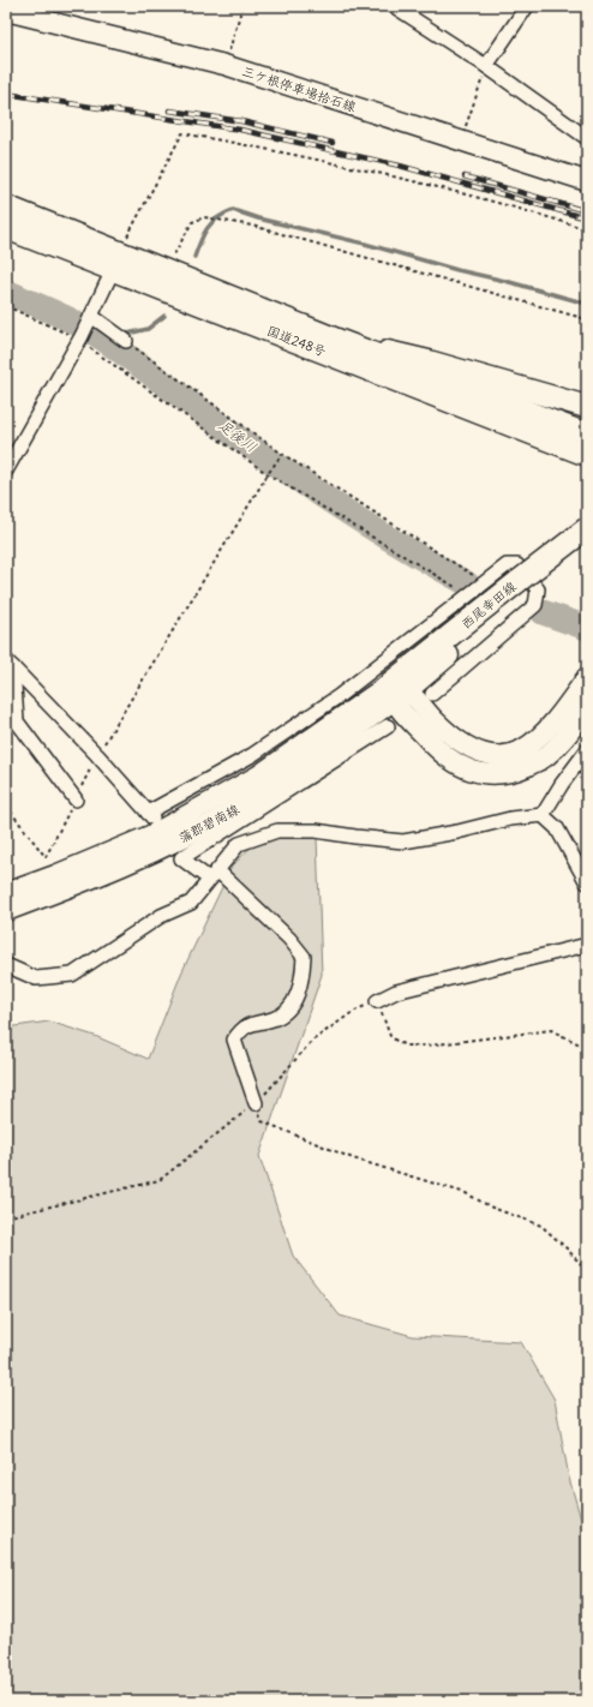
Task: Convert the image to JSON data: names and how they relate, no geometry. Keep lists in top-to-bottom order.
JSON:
{
  "streets": {
    "main road": [
      "三ケ根停車場拾石線",
      "国道248号",
      "西尾幸田線",
      "蒲郡碧南線"
    ]
  },
  "crossings": [
    ["西尾幸田線", "蒲郡碧南線"]
  ],
  "water": ["足後川"]
}
